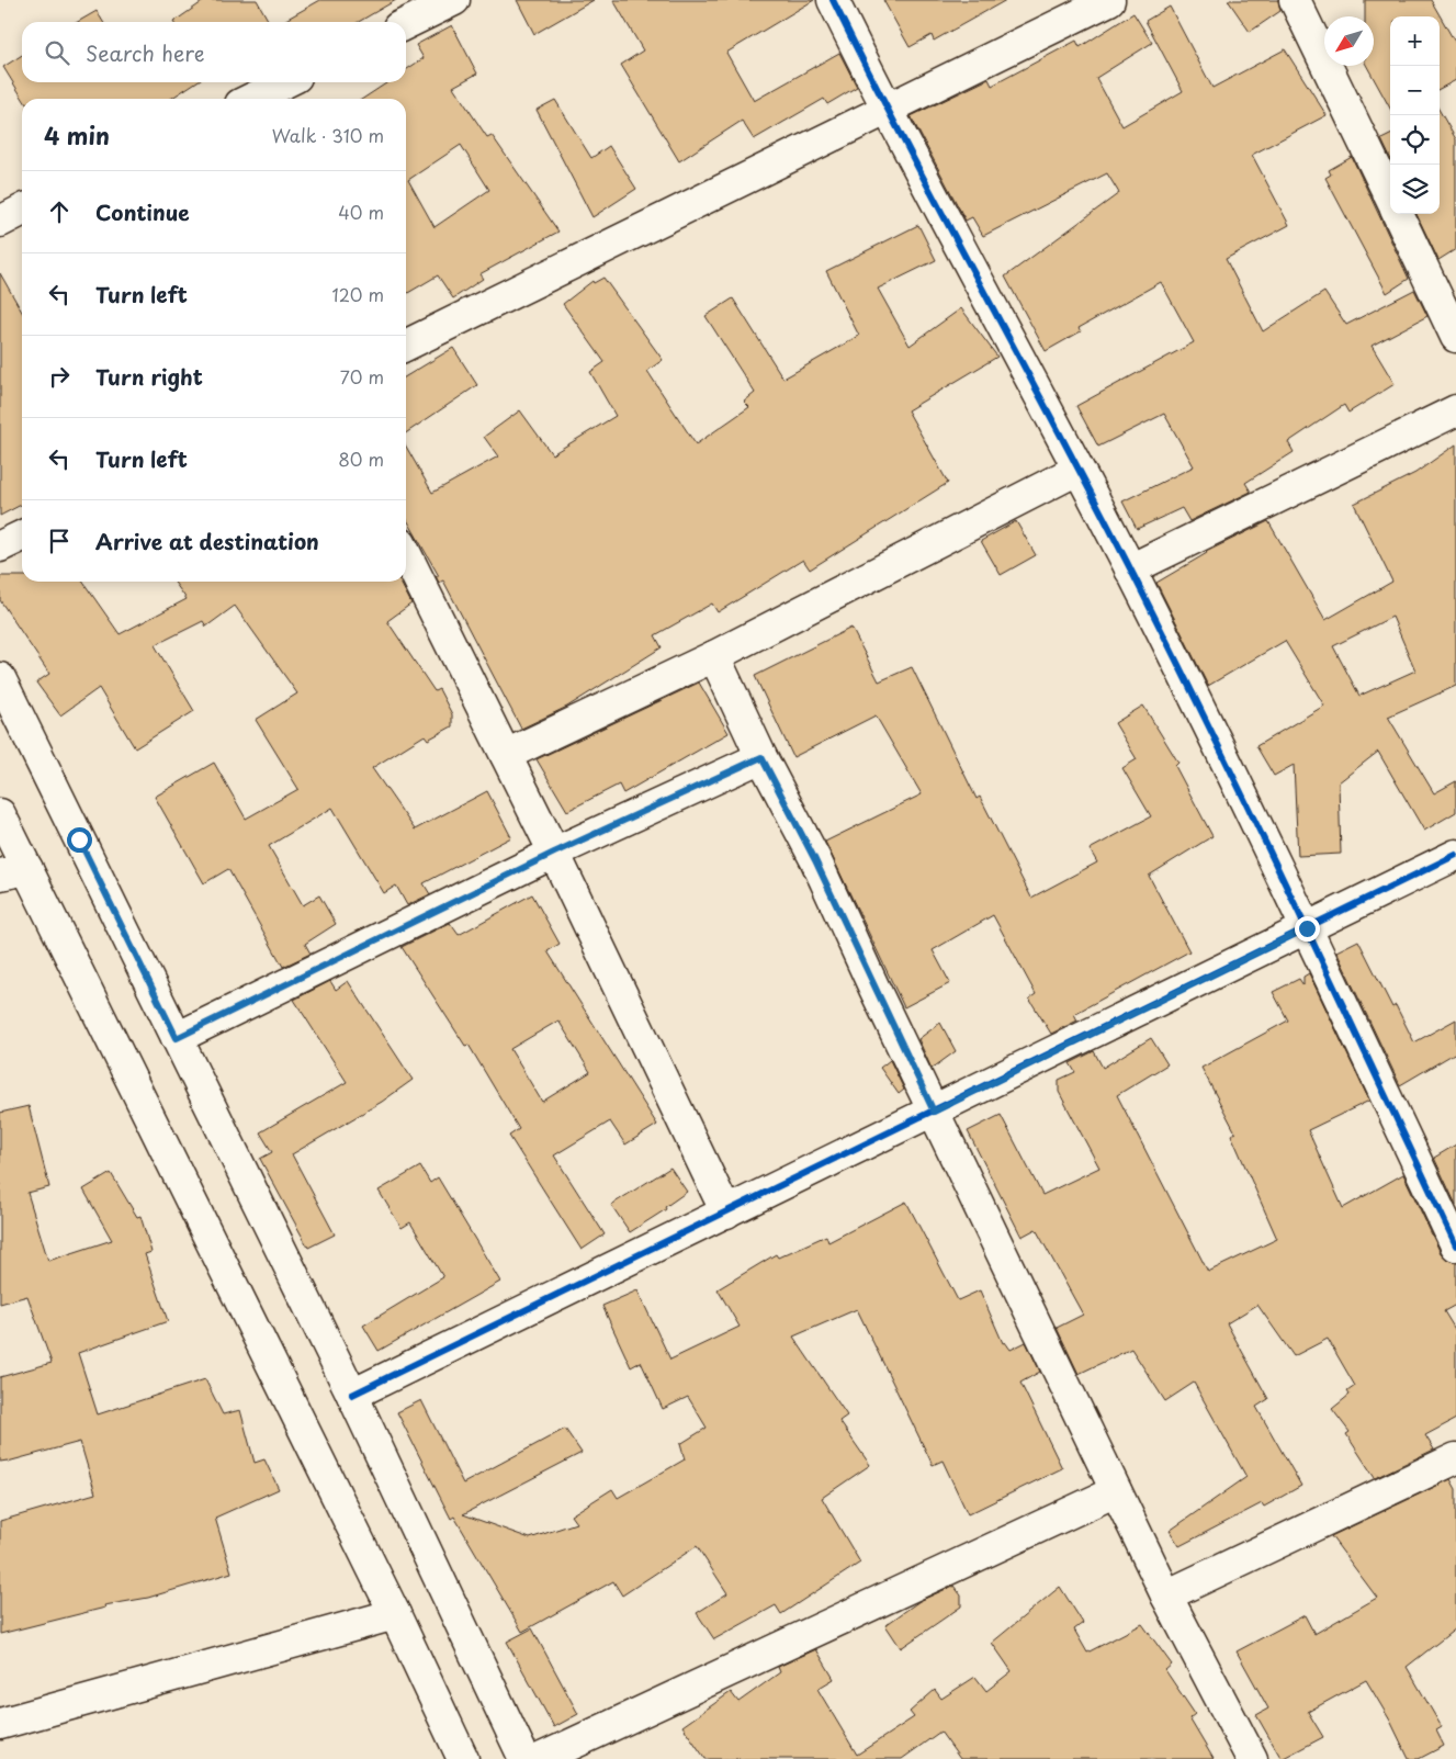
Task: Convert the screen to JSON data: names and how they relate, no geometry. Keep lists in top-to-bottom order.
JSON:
{
  "north": "bottom left",
  "page": {
    "map_buttons": ["+", "−"],
    "search": "Search here",
    "heading": ["4 min", "Walk · 310 m"],
    "list": [
      ["Continue", "40 m"],
      ["Turn left", "120 m"],
      ["Turn right", "70 m"],
      ["Turn left", "80 m"],
      "Arrive at destination"
    ]
  }
}
